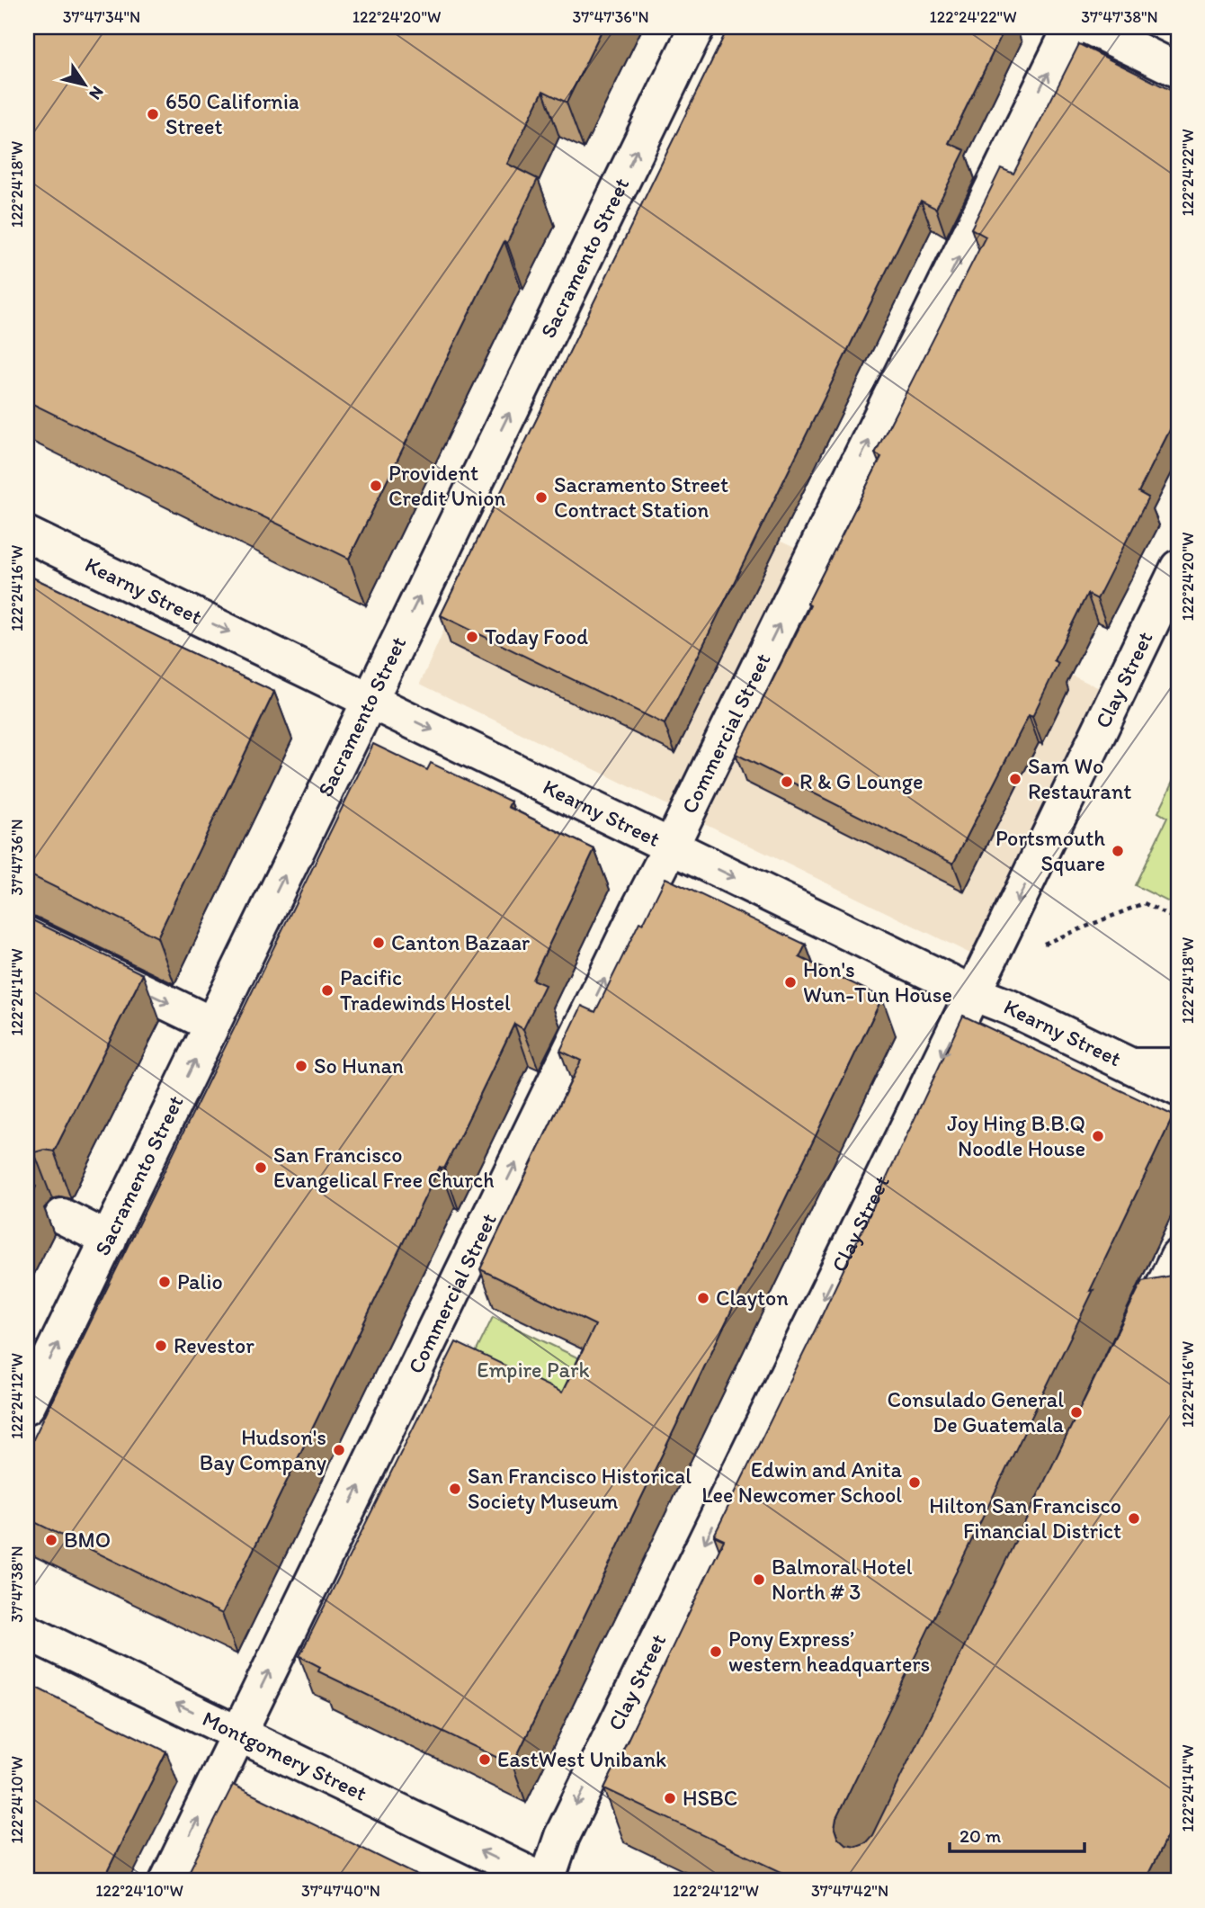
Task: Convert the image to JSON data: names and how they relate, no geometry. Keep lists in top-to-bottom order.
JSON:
{
  "streets": {
    "street": [
      "Sacramento Street",
      "Kearny Street",
      "Clay Street",
      "Commercial Street",
      "Montgomery Street"
    ]
  },
  "crossings": [
    ["Sacramento Street", "Kearny Street"],
    ["Kearny Street", "Clay Street"],
    ["Kearny Street", "Commercial Street"],
    ["Clay Street", "Montgomery Street"],
    ["Commercial Street", "Montgomery Street"]
  ],
  "one_way": [
    "Sacramento Street",
    "Kearny Street",
    "Clay Street",
    "Commercial Street",
    "Montgomery Street"
  ],
  "parks": ["Empire Park"],
  "places": [
    "650 California Street",
    "Provident Credit Union",
    "Sacramento Street Contract Station",
    "Today Food",
    "Sam Wo Restaurant",
    "R & G Lounge",
    "Portsmouth Square",
    "Canton Bazaar",
    "Hon's Wun-Tun House",
    "Pacific Tradewinds Hostel",
    "So Hunan",
    "Joy Hing B.B.Q Noodle House",
    "San Francisco Evangelical Free Church",
    "Palio",
    "Clayton",
    "Revestor",
    "Consulado General De Guatemala",
    "Hudson's Bay Company",
    "Edwin and Anita Lee Newcomer School",
    "San Francisco Historical Society Museum",
    "Hilton San Francisco Financial District",
    "BMO",
    "Balmoral Hotel North # 3",
    "Pony Express’ western headquarters",
    "EastWest Unibank",
    "HSBC"
  ],
  "scale_bar": "20 m",
  "north": "bottom right",
  "coordinates": [
    "37°47'34\"N",
    "122°24'20\"W",
    "37°47'36\"N",
    "122°24'22\"W",
    "37°47'38\"N",
    "122°24'18\"W",
    "122°24'16\"W",
    "122°24'14\"W",
    "122°24'12\"W",
    "122°24'10\"W",
    "37°47'40\"N",
    "37°47'42\"N"
  ]
}
